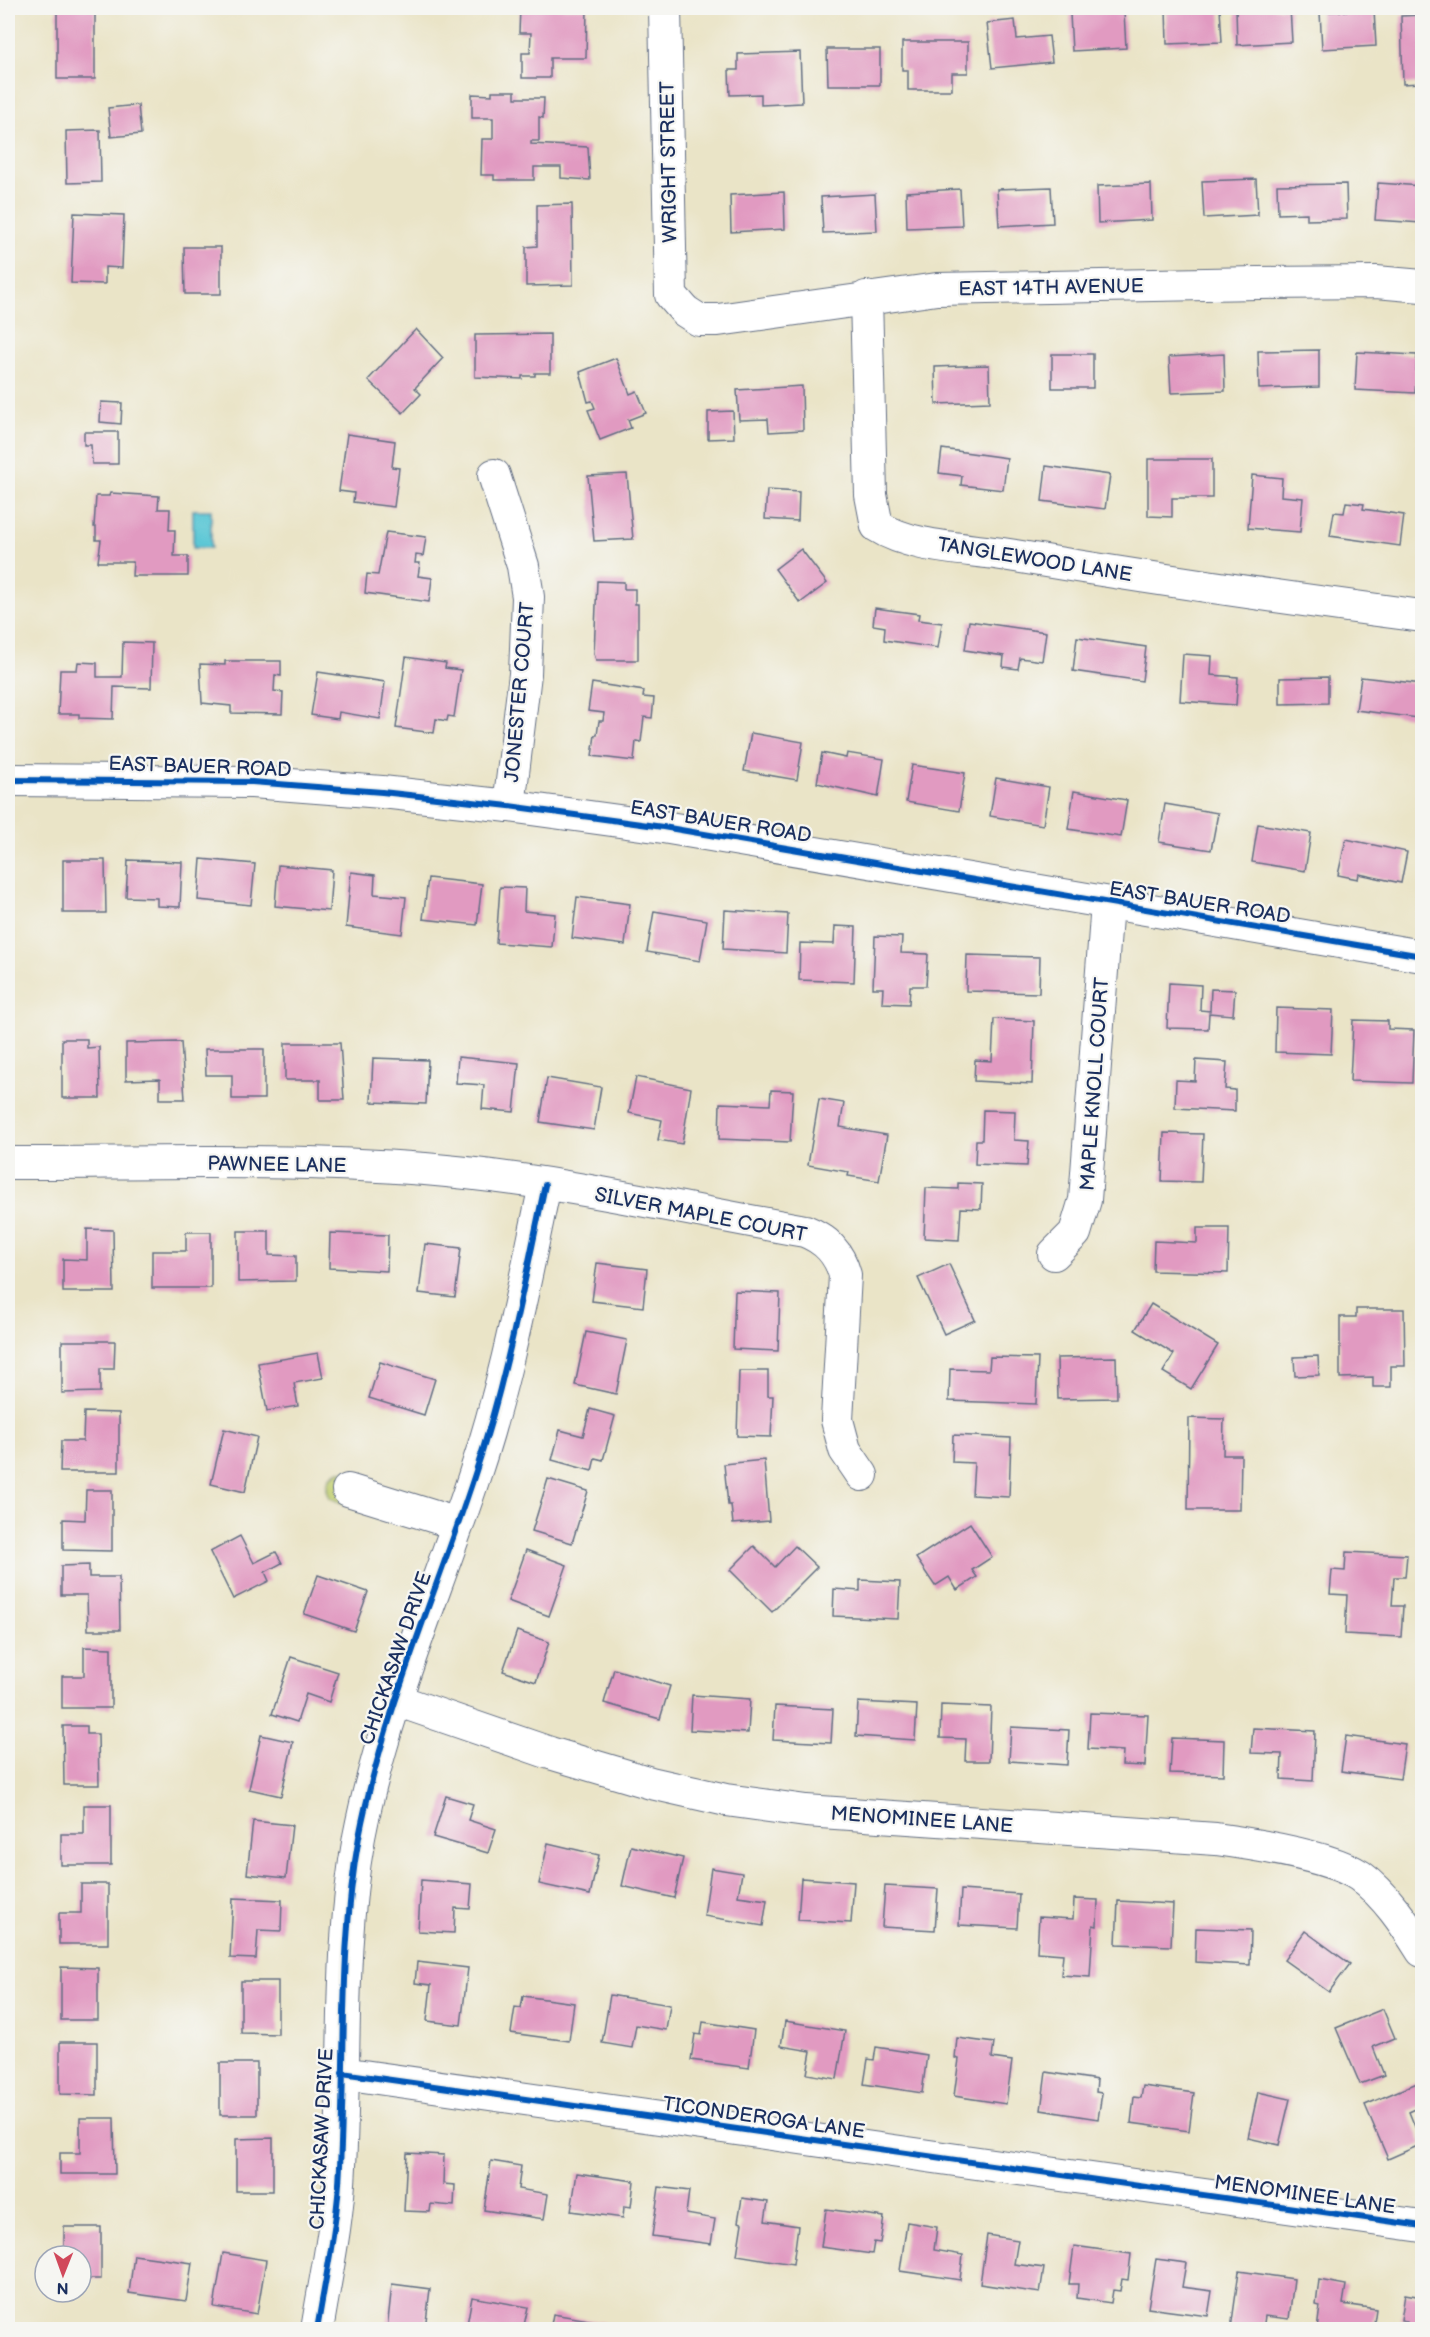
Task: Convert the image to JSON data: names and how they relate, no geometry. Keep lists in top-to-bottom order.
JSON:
{
  "streets": {
    "street": [
      "WRIGHT STREET",
      "EAST 14TH AVENUE",
      "TANGLEWOOD LANE",
      "JONESTER COURT",
      "EAST BAUER ROAD",
      "MAPLE KNOLL COURT",
      "PAWNEE LANE",
      "SILVER MAPLE COURT",
      "CHICKASAW DRIVE",
      "MENOMINEE LANE",
      "TICONDEROGA LANE"
    ]
  },
  "crossings": [
    ["WRIGHT STREET", "EAST 14TH AVENUE"],
    ["EAST 14TH AVENUE", "TANGLEWOOD LANE"],
    ["JONESTER COURT", "EAST BAUER ROAD"],
    ["EAST BAUER ROAD", "MAPLE KNOLL COURT"],
    ["PAWNEE LANE", "SILVER MAPLE COURT"],
    ["PAWNEE LANE", "CHICKASAW DRIVE"],
    ["SILVER MAPLE COURT", "CHICKASAW DRIVE"],
    ["CHICKASAW DRIVE", "MENOMINEE LANE"],
    ["CHICKASAW DRIVE", "TICONDEROGA LANE"],
    ["MENOMINEE LANE", "TICONDEROGA LANE"]
  ],
  "north": "bottom"
}
